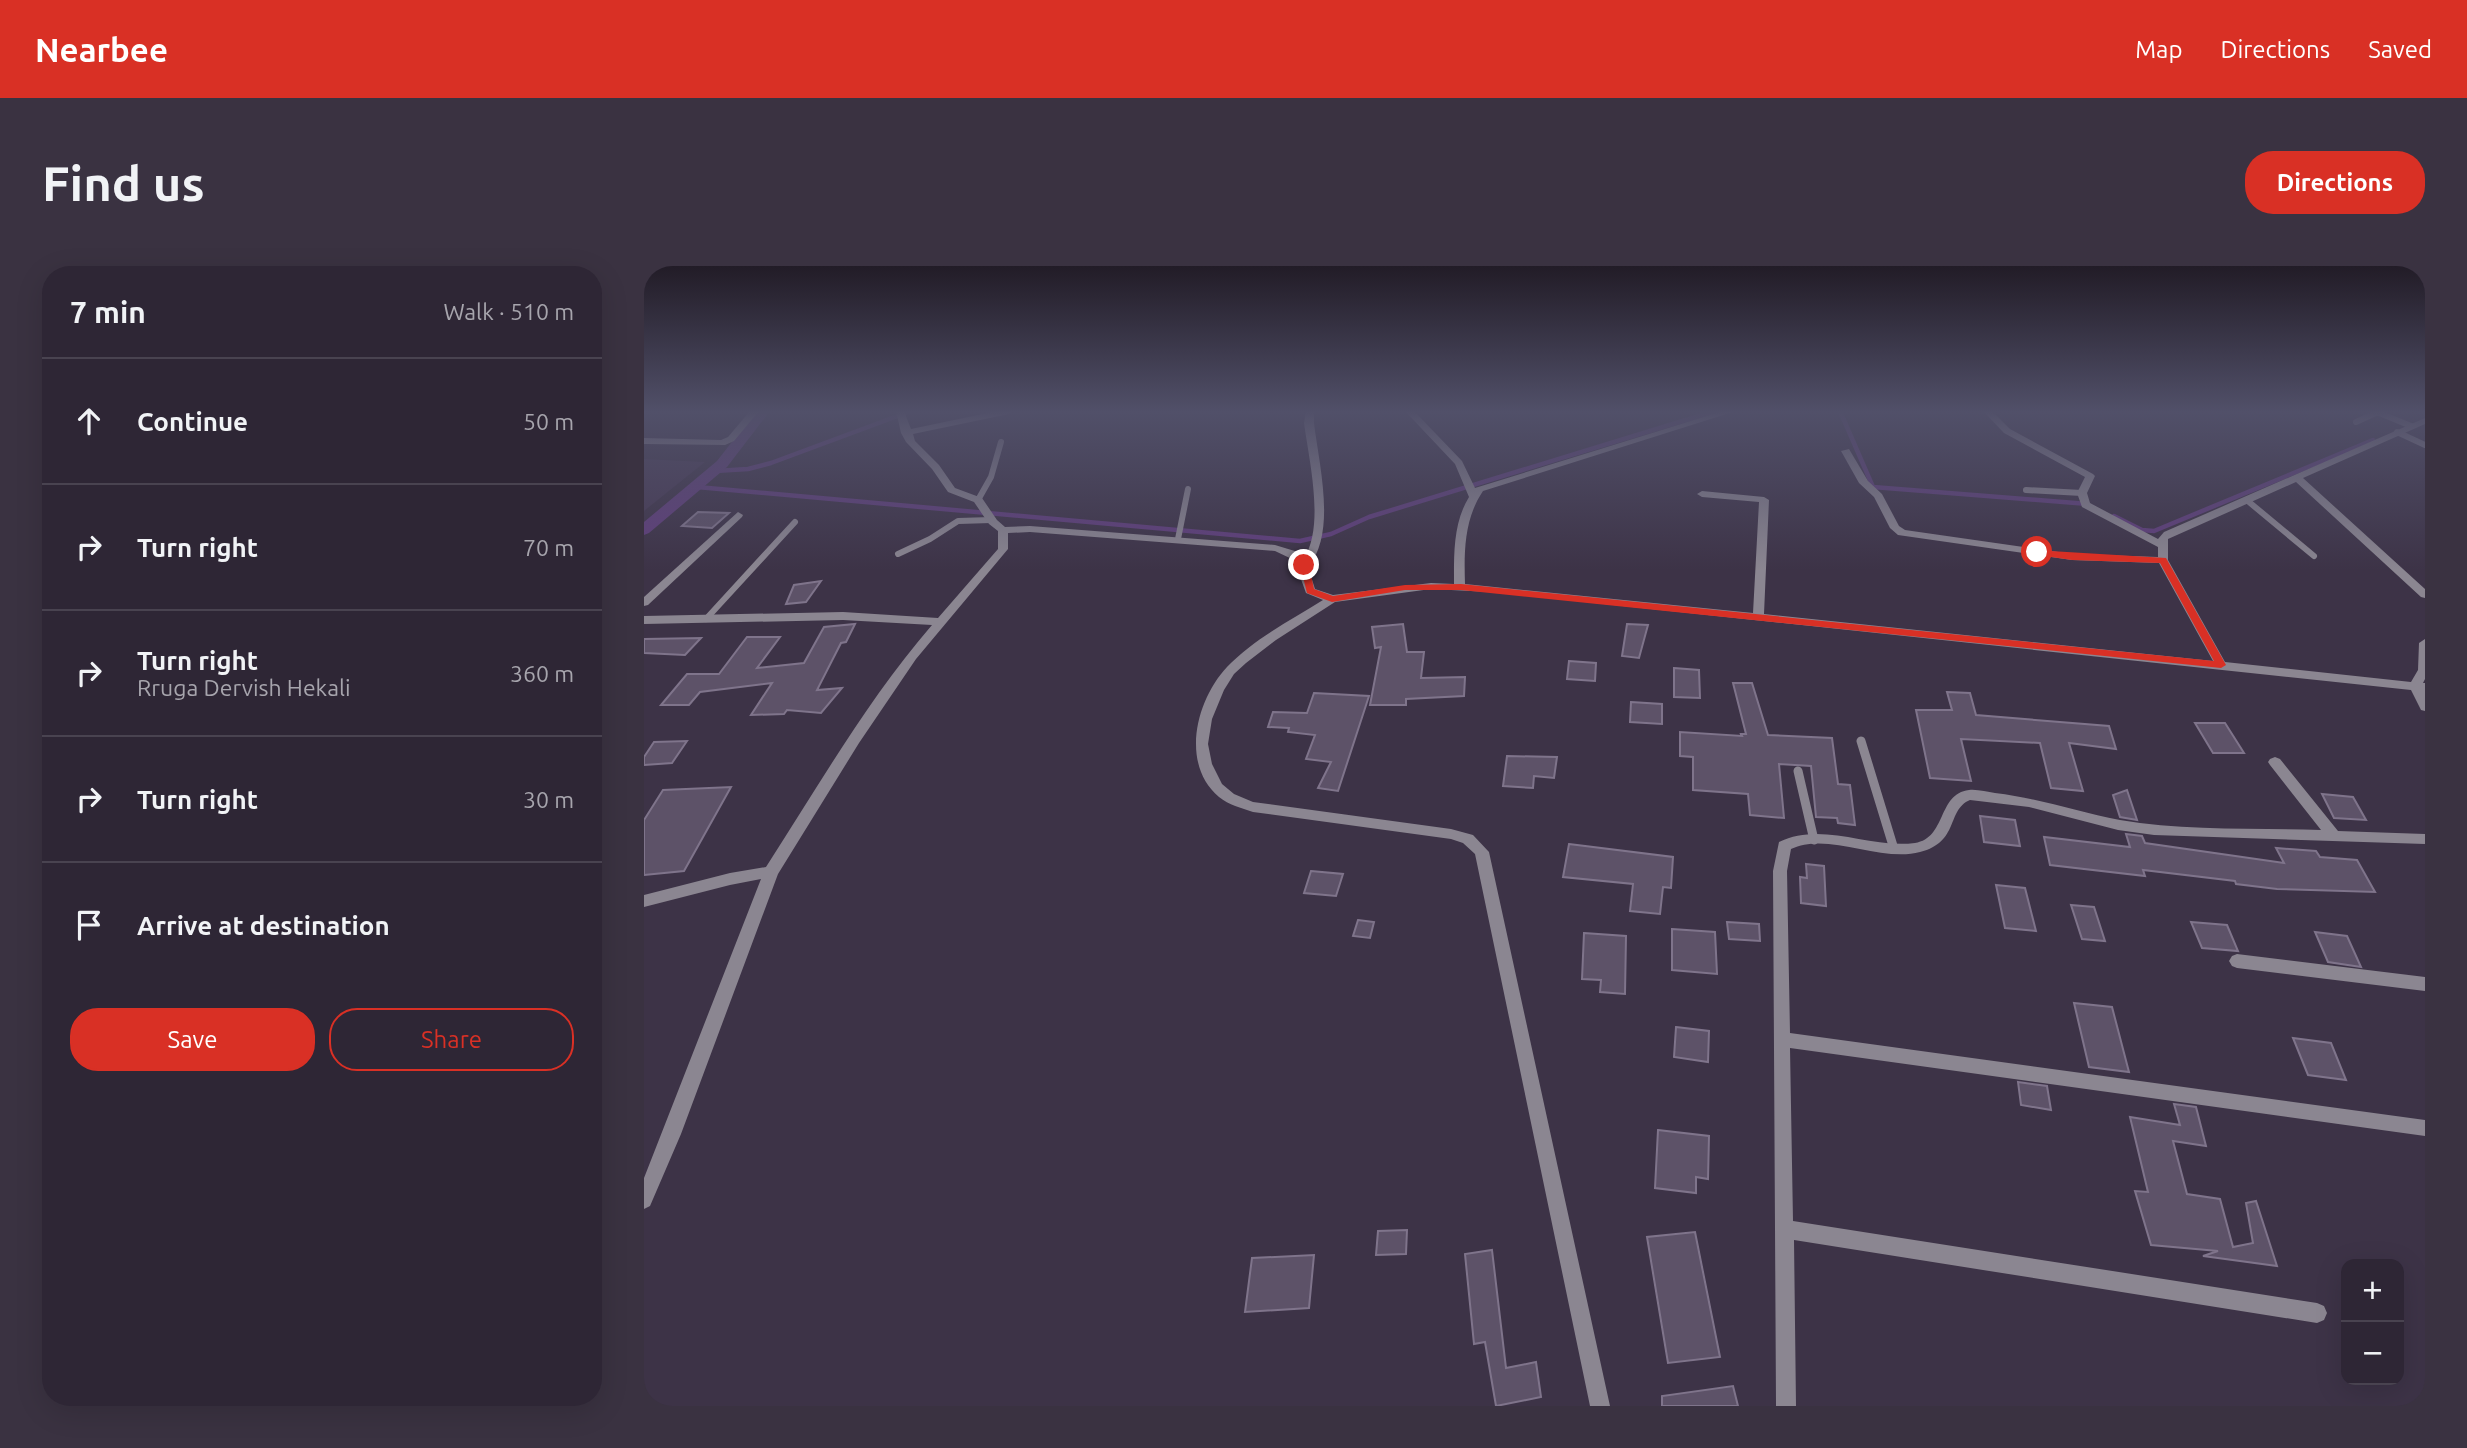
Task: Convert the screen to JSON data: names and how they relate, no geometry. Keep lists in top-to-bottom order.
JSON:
{
  "page": {
    "header": "Nearbee",
    "nav": ["Map", "Directions", "Saved"],
    "buttons": [
      "Directions",
      ["Save", "Share"]
    ],
    "title": "Find us",
    "heading": ["7 min", "Walk · 510 m"],
    "list": [
      ["Continue", "50 m"],
      ["Turn right", "70 m"],
      ["Turn right", "Rruga Dervish Hekali", "360 m"],
      ["Turn right", "30 m"],
      "Arrive at destination"
    ],
    "map_buttons": ["+", "−"]
  }
}
